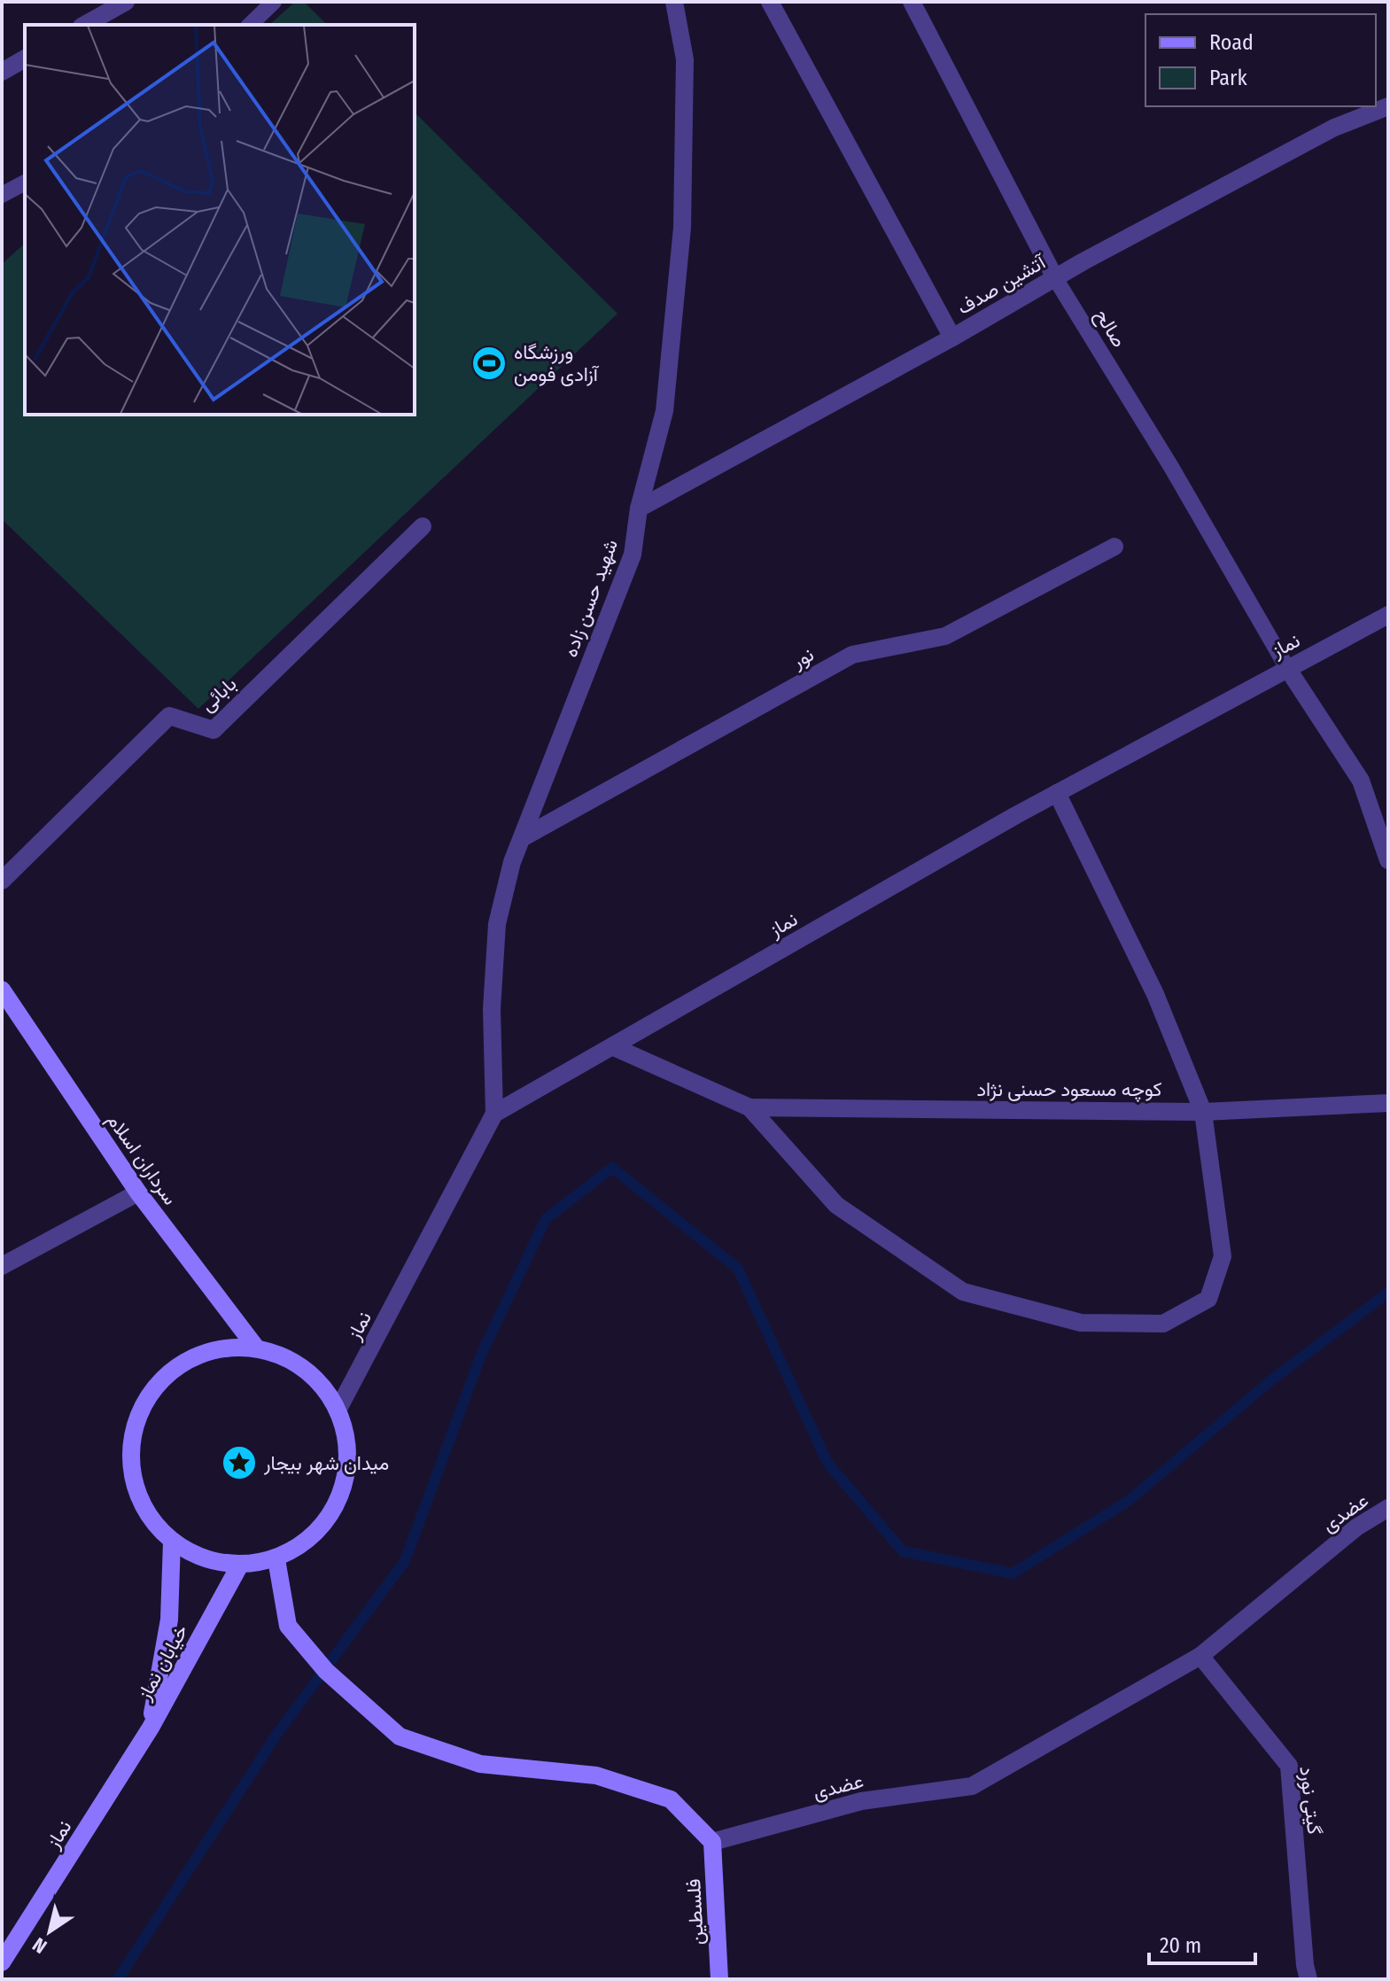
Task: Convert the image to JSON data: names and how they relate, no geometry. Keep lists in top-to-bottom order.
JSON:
{
  "streets": {
    "street": [
      "آتشین صدف",
      "صالح",
      "شهید حسن زاده",
      "نماز",
      "نور",
      "بابائی",
      "کوچه مسعود حسنی نژاد",
      "سرداران اسلام",
      "عضدی",
      "خیابان نماز",
      "گیتی نورد",
      "فلسطین"
    ]
  },
  "crossings": [
    ["آتشین صدف", "صالح"],
    ["آتشین صدف", "شهید حسن زاده"],
    ["صالح", "نماز"],
    ["شهید حسن زاده", "نماز"],
    ["شهید حسن زاده", "نور"],
    ["نماز", "سرداران اسلام"],
    ["نماز", "خیابان نماز"],
    ["سرداران اسلام", "خیابان نماز"],
    ["عضدی", "گیتی نورد"],
    ["عضدی", "فلسطین"]
  ],
  "places": {
    "sports": ["ورزشگاه آزادی فومن"],
    "place": ["میدان شهر بیجار"]
  },
  "legend": ["Road", "Park"],
  "scale_bar": "20 m",
  "north": "bottom left"
}
